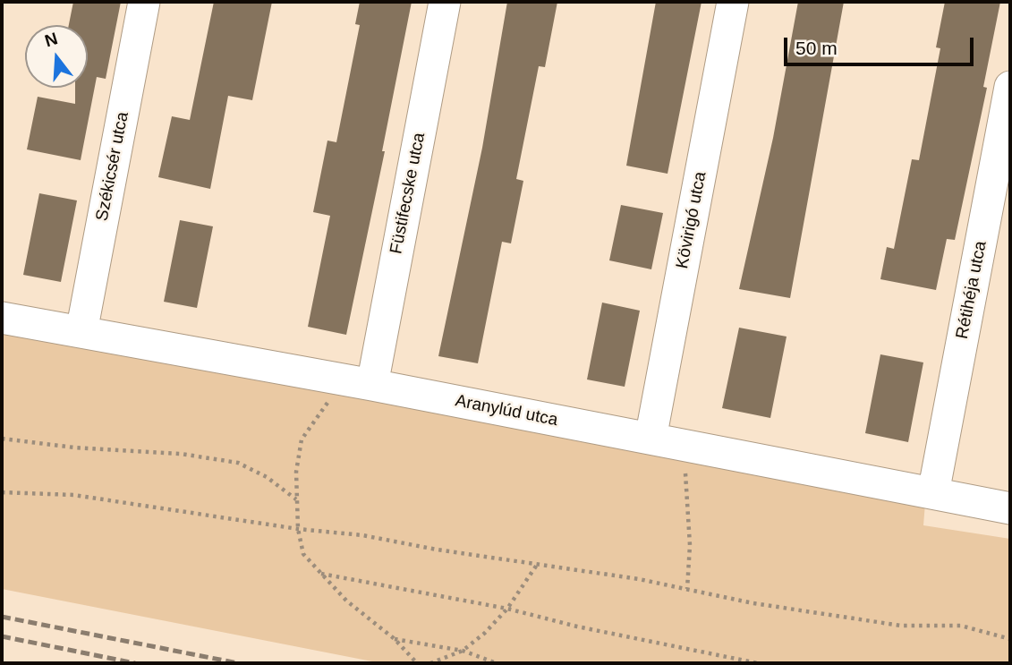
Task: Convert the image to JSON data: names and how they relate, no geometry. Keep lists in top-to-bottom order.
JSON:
{
  "streets": {
    "street": [
      "Székicsér utca",
      "Füstifecske utca",
      "Kövirigó utca",
      "Rétihéja utca",
      "Aranylúd utca"
    ]
  },
  "crossings": [
    ["Székicsér utca", "Aranylúd utca"],
    ["Füstifecske utca", "Aranylúd utca"],
    ["Kövirigó utca", "Aranylúd utca"],
    ["Rétihéja utca", "Aranylúd utca"]
  ],
  "scale_bar": "50 m",
  "north": "top"
}
